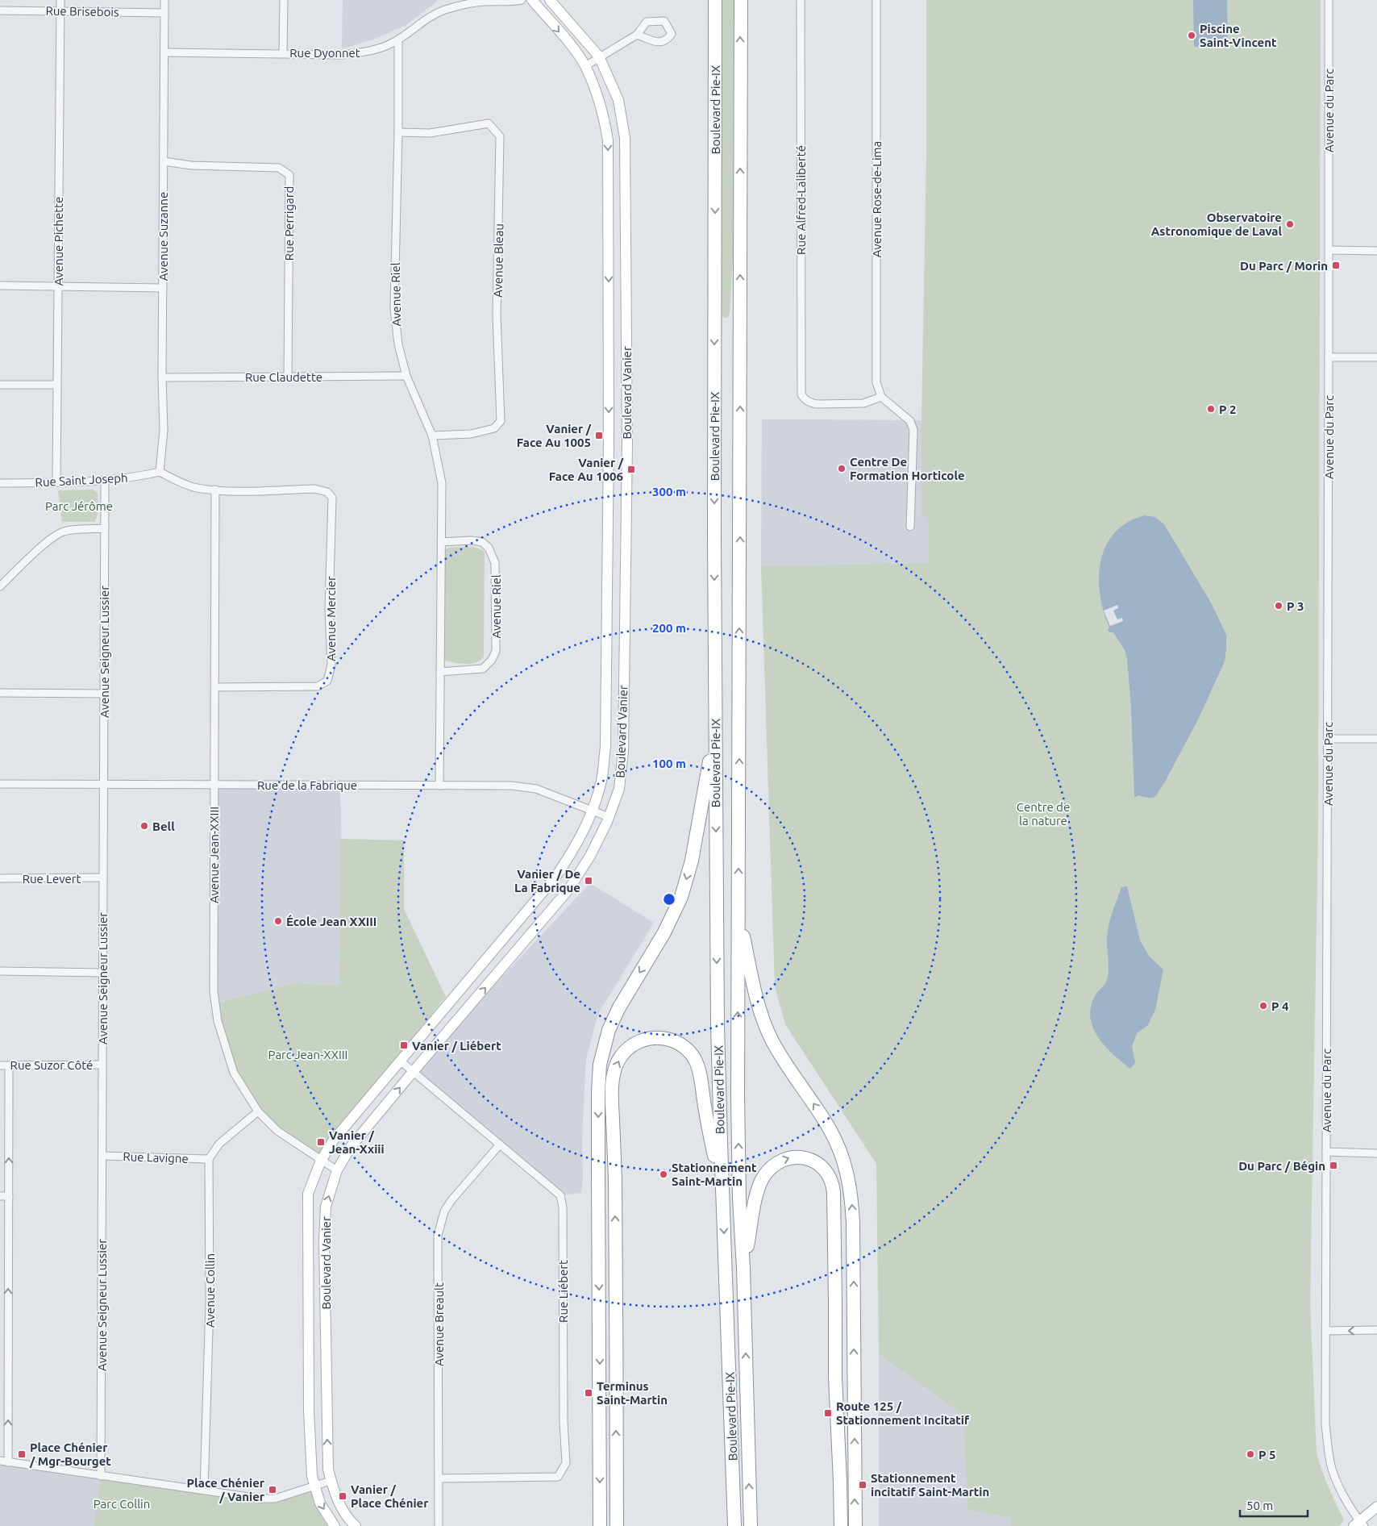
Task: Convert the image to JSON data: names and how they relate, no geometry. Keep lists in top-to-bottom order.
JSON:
{
  "streets": {
    "highway": ["Boulevard Pie-IX"],
    "street": [
      "Rue Brisebois",
      "Rue Dyonnet",
      "Avenue du Parc",
      "Avenue Rose-de-Lima",
      "Rue Alfred-Laliberté",
      "Rue Perrigard",
      "Avenue Suzanne",
      "Avenue Pichette",
      "Avenue Bleau",
      "Avenue Riel",
      "Rue Claudette",
      "Boulevard Vanier",
      "Rue Saint Joseph",
      "Avenue Mercier",
      "Avenue Seigneur Lussier",
      "Rue de la Fabrique",
      "Avenue Jean-XXIII",
      "Rue Levert",
      "Rue Suzor Côté",
      "Rue Lavigne",
      "Avenue Collin",
      "Rue Liébert",
      "Avenue Breault"
    ]
  },
  "crossings": [
    ["Rue Brisebois", "Avenue Suzanne"],
    ["Rue Brisebois", "Avenue Pichette"],
    ["Rue Dyonnet", "Avenue Suzanne"],
    ["Rue Dyonnet", "Avenue Riel"],
    ["Avenue Rose-de-Lima", "Rue Alfred-Laliberté"],
    ["Rue Perrigard", "Avenue Suzanne"],
    ["Rue Perrigard", "Rue Claudette"],
    ["Avenue Suzanne", "Rue Claudette"],
    ["Avenue Suzanne", "Rue Saint Joseph"],
    ["Avenue Pichette", "Rue Saint Joseph"],
    ["Avenue Bleau", "Avenue Riel"],
    ["Avenue Riel", "Rue Claudette"],
    ["Avenue Riel", "Rue de la Fabrique"],
    ["Boulevard Vanier", "Rue de la Fabrique"],
    ["Boulevard Vanier", "Avenue Jean-XXIII"],
    ["Boulevard Vanier", "Rue Liébert"],
    ["Rue Saint Joseph", "Avenue Seigneur Lussier"],
    ["Avenue Mercier", "Avenue Jean-XXIII"],
    ["Avenue Seigneur Lussier", "Rue de la Fabrique"],
    ["Avenue Seigneur Lussier", "Rue Levert"],
    ["Avenue Seigneur Lussier", "Rue Suzor Côté"],
    ["Avenue Seigneur Lussier", "Rue Lavigne"],
    ["Rue de la Fabrique", "Avenue Jean-XXIII"],
    ["Rue Lavigne", "Avenue Collin"],
    ["Rue Liébert", "Avenue Breault"]
  ],
  "parks": [
    "Parc Jérôme",
    "Centre de la nature",
    "Parc Jean-XXIII",
    "Parc Collin"
  ],
  "places": {
    "other": [
      "Piscine Saint-Vincent",
      "Observatoire Astronomique de Laval",
      "P 2",
      "Centre De Formation Horticole",
      "P 3",
      "Bell",
      "École Jean XXIII",
      "P 4",
      "Stationnement Saint-Martin",
      "P 5"
    ],
    "transit": [
      "Du Parc / Morin",
      "Vanier / Face Au 1005",
      "Vanier / Face Au 1006",
      "Vanier / De La Fabrique",
      "Vanier / Liébert",
      "Vanier / Jean-Xxiii",
      "Du Parc / Bégin",
      "Terminus Saint-Martin",
      "Route 125 / Stationnement Incitatif",
      "Place Chénier / Mgr-Bourget",
      "Stationnement incitatif Saint-Martin",
      "Place Chénier / Vanier",
      "Vanier / Place Chénier"
    ]
  },
  "scale_bar": "50 m",
  "rings": ["300 m", "200 m", "100 m"]
}
